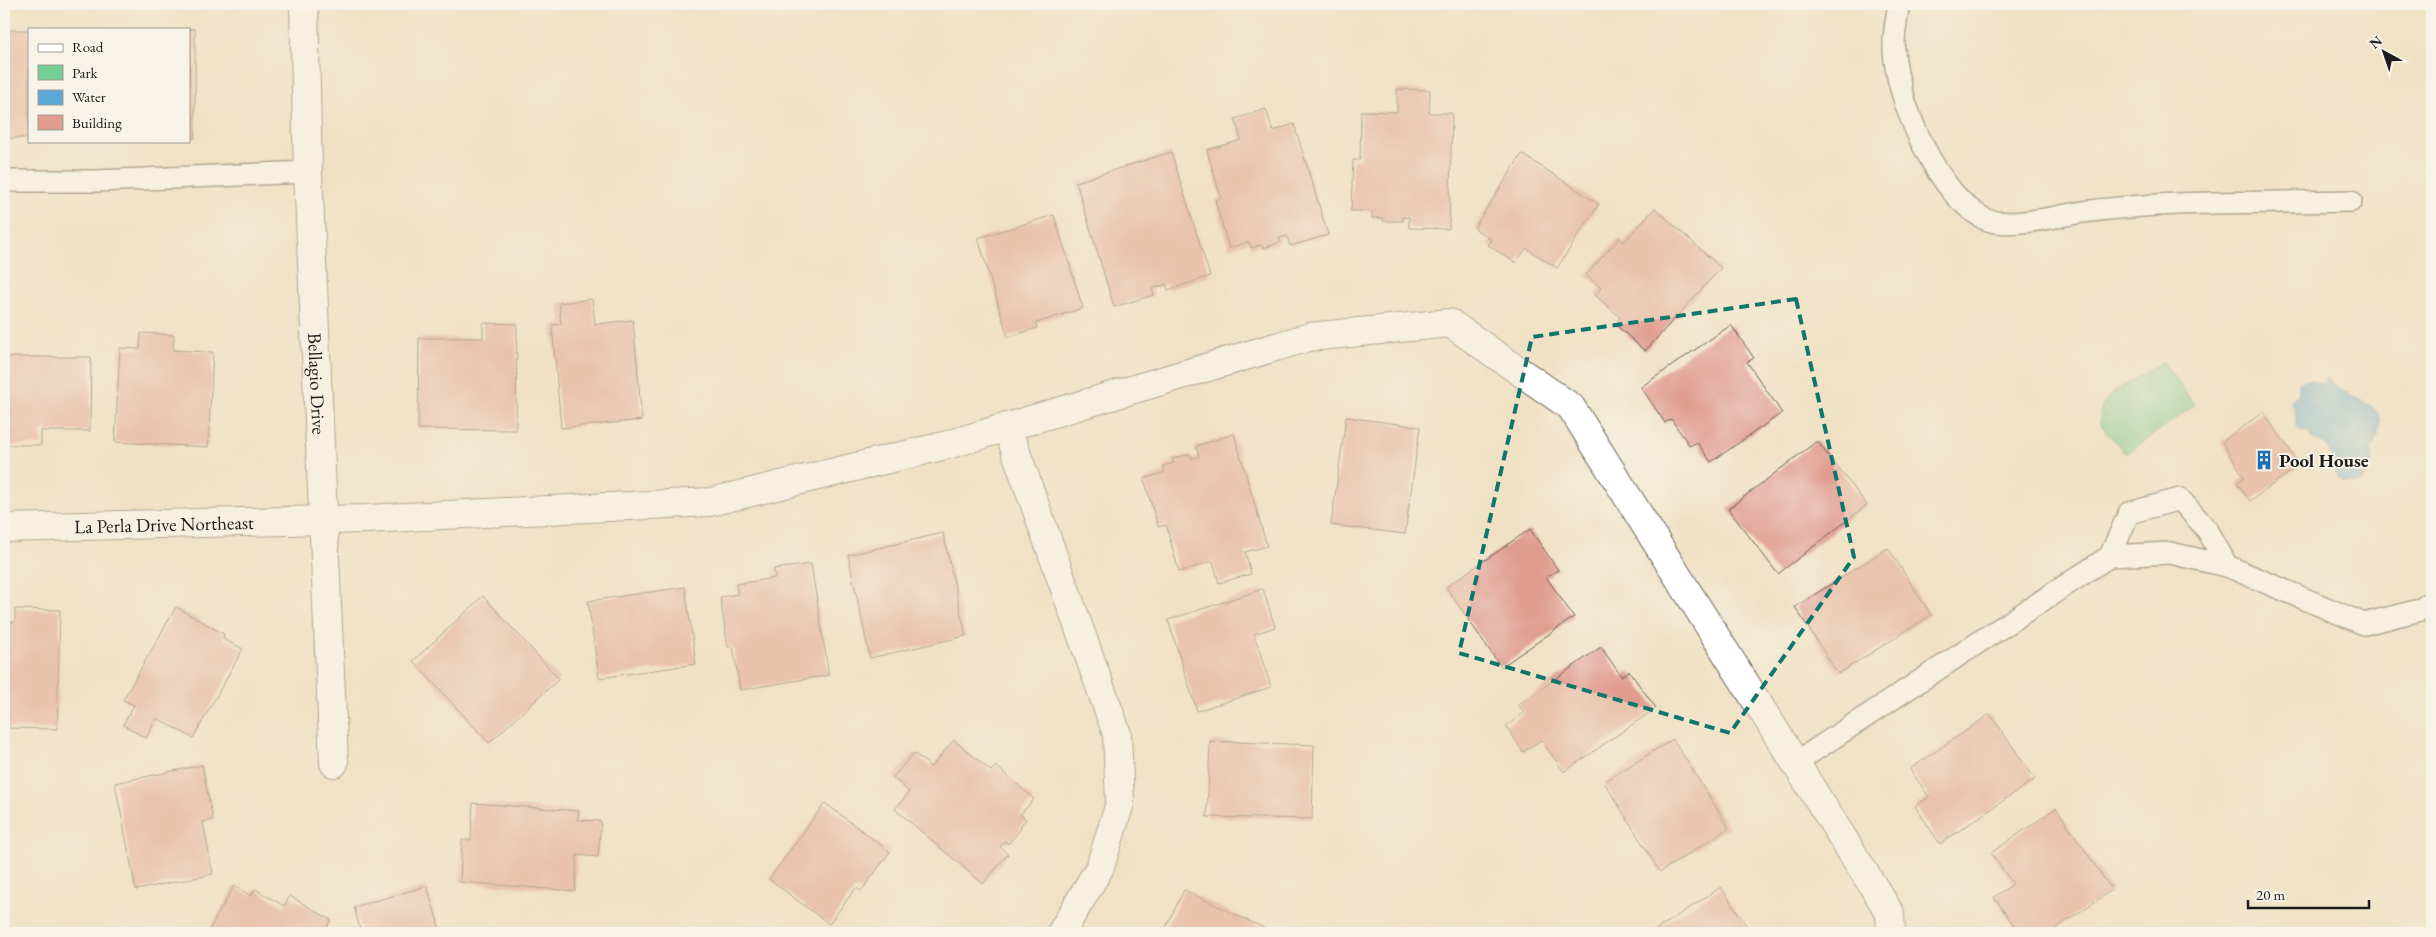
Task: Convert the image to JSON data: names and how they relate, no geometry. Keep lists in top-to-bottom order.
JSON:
{
  "streets": {
    "street": ["Bellagio Drive", "La Perla Drive Northeast"]
  },
  "crossings": [
    ["Bellagio Drive", "La Perla Drive Northeast"]
  ],
  "places": {
    "building": ["Pool House"]
  },
  "legend": [
    "Road",
    "Park",
    "Water",
    "Building"
  ],
  "scale_bar": "20 m",
  "north": "top left"
}
